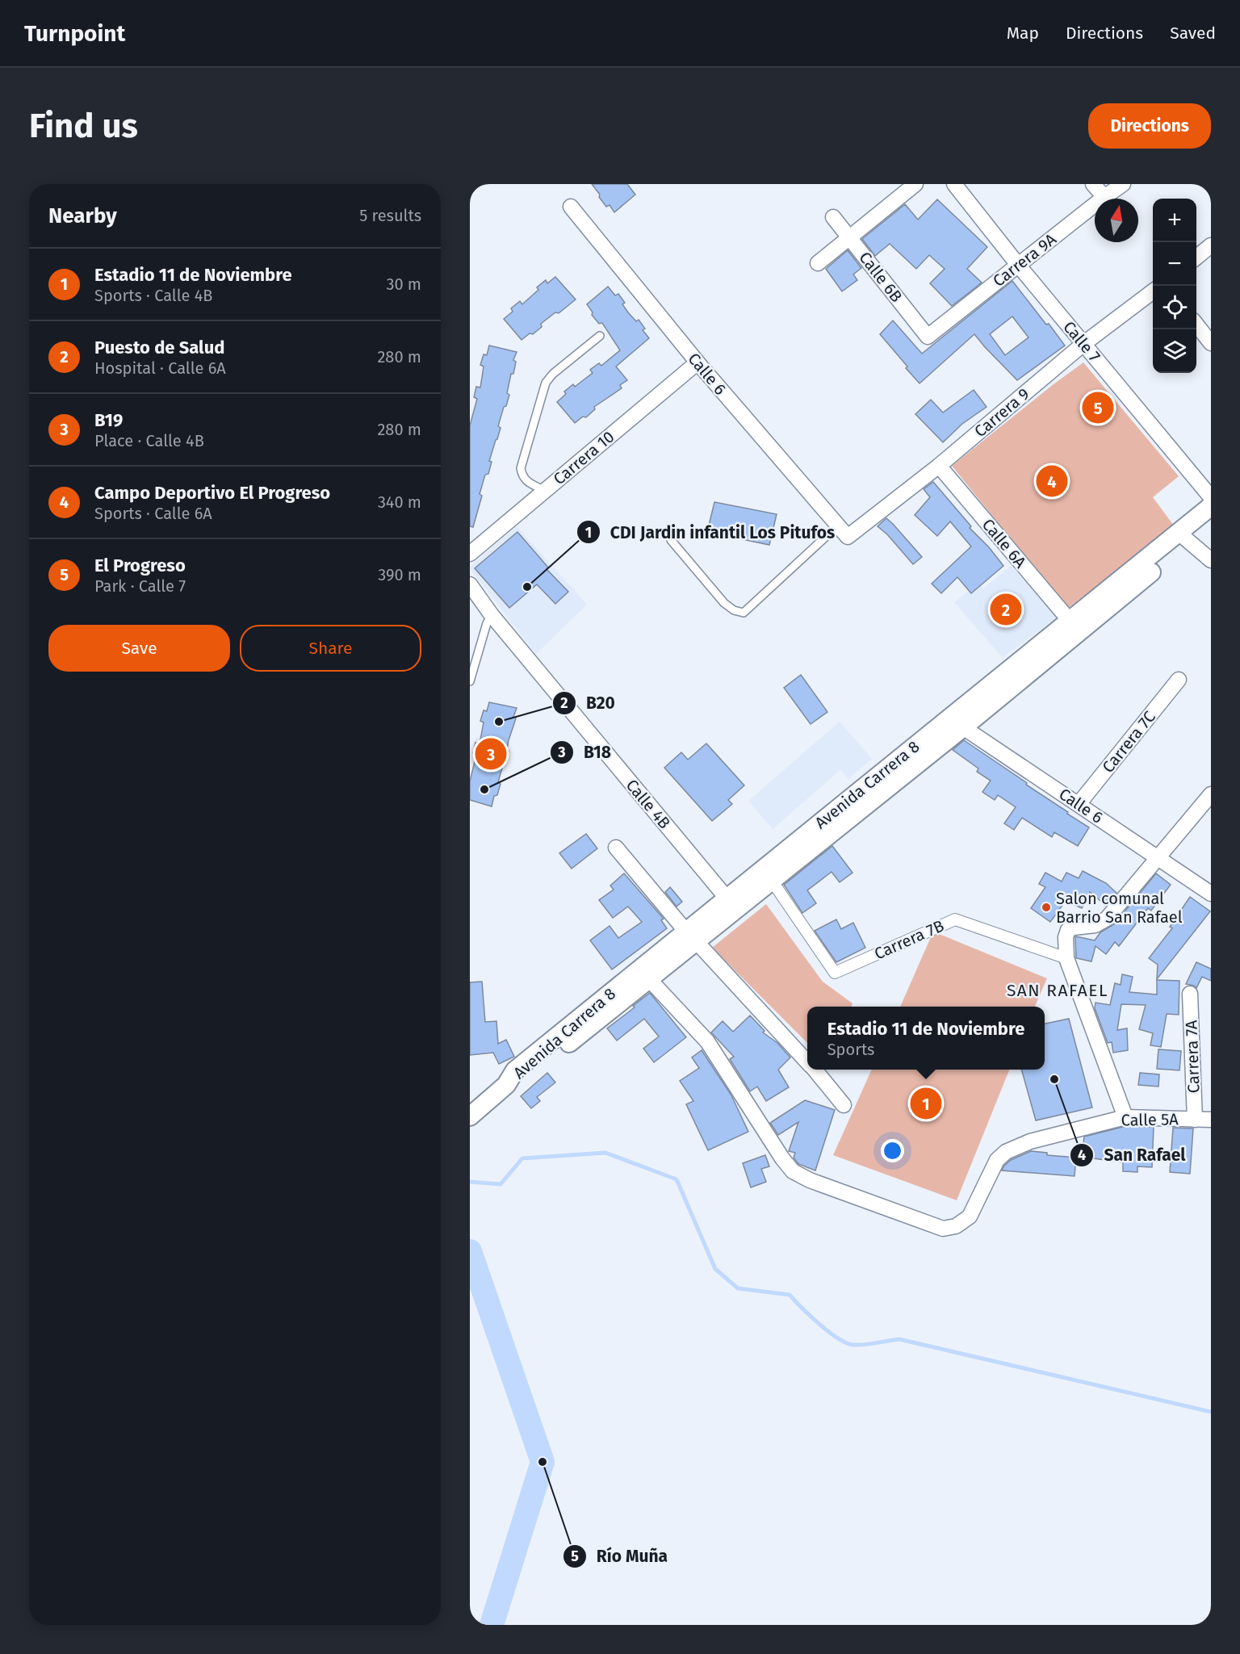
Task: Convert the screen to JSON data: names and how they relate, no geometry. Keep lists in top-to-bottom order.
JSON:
{
  "streets": {
    "street": [
      "Carrera 9A",
      "Calle 6B",
      "Calle 7",
      "Calle 6",
      "Carrera 9",
      "Carrera 10",
      "Calle 6A",
      "Carrera 7C",
      "Avenida Carrera 8",
      "Calle 4B",
      "Carrera 7B",
      "Carrera 7A",
      "Calle 5A"
    ]
  },
  "crossings": [
    ["Carrera 9A", "Calle 6B"],
    ["Carrera 9A", "Calle 7"],
    ["Calle 7", "Carrera 9"],
    ["Calle 6", "Carrera 9"],
    ["Calle 6", "Carrera 10"],
    ["Calle 6", "Carrera 7C"],
    ["Calle 6", "Avenida Carrera 8"],
    ["Carrera 9", "Calle 6A"],
    ["Calle 6A", "Avenida Carrera 8"],
    ["Avenida Carrera 8", "Calle 4B"],
    ["Avenida Carrera 8", "Carrera 7B"],
    ["Avenida Carrera 8", "Calle 5A"],
    ["Carrera 7A", "Calle 5A"]
  ],
  "districts": ["SAN RAFAEL"],
  "places": [
    "CDI Jardin infantil Los Pitufos",
    "B20",
    "B18",
    "Salon comunal Barrio San Rafael",
    "San Rafael",
    "Río Muña"
  ],
  "north": "top",
  "page": {
    "header": "Turnpoint",
    "nav": ["Map", "Directions", "Saved"],
    "buttons": [
      "Directions",
      ["Save", "Share"]
    ],
    "title": "Find us",
    "heading": ["Nearby", "5 results"],
    "map_buttons": ["+", "−"],
    "list": [
      {
        "mark": "1",
        "name": "Estadio 11 de Noviembre",
        "note": "Sports · Calle 4B",
        "value": "30 m"
      },
      {
        "mark": "2",
        "name": "Puesto de Salud",
        "note": "Hospital · Calle 6A",
        "value": "280 m"
      },
      {
        "mark": "3",
        "name": "B19",
        "note": "Place · Calle 4B",
        "value": "280 m"
      },
      {
        "mark": "4",
        "name": "Campo Deportivo El Progreso",
        "note": "Sports · Calle 6A",
        "value": "340 m"
      },
      {
        "mark": "5",
        "name": "El Progreso",
        "note": "Park · Calle 7",
        "value": "390 m"
      }
    ],
    "pins": [
      "5",
      "4",
      "2",
      "3",
      "1"
    ],
    "popup": ["Estadio 11 de Noviembre", "Sports"]
  }
}
